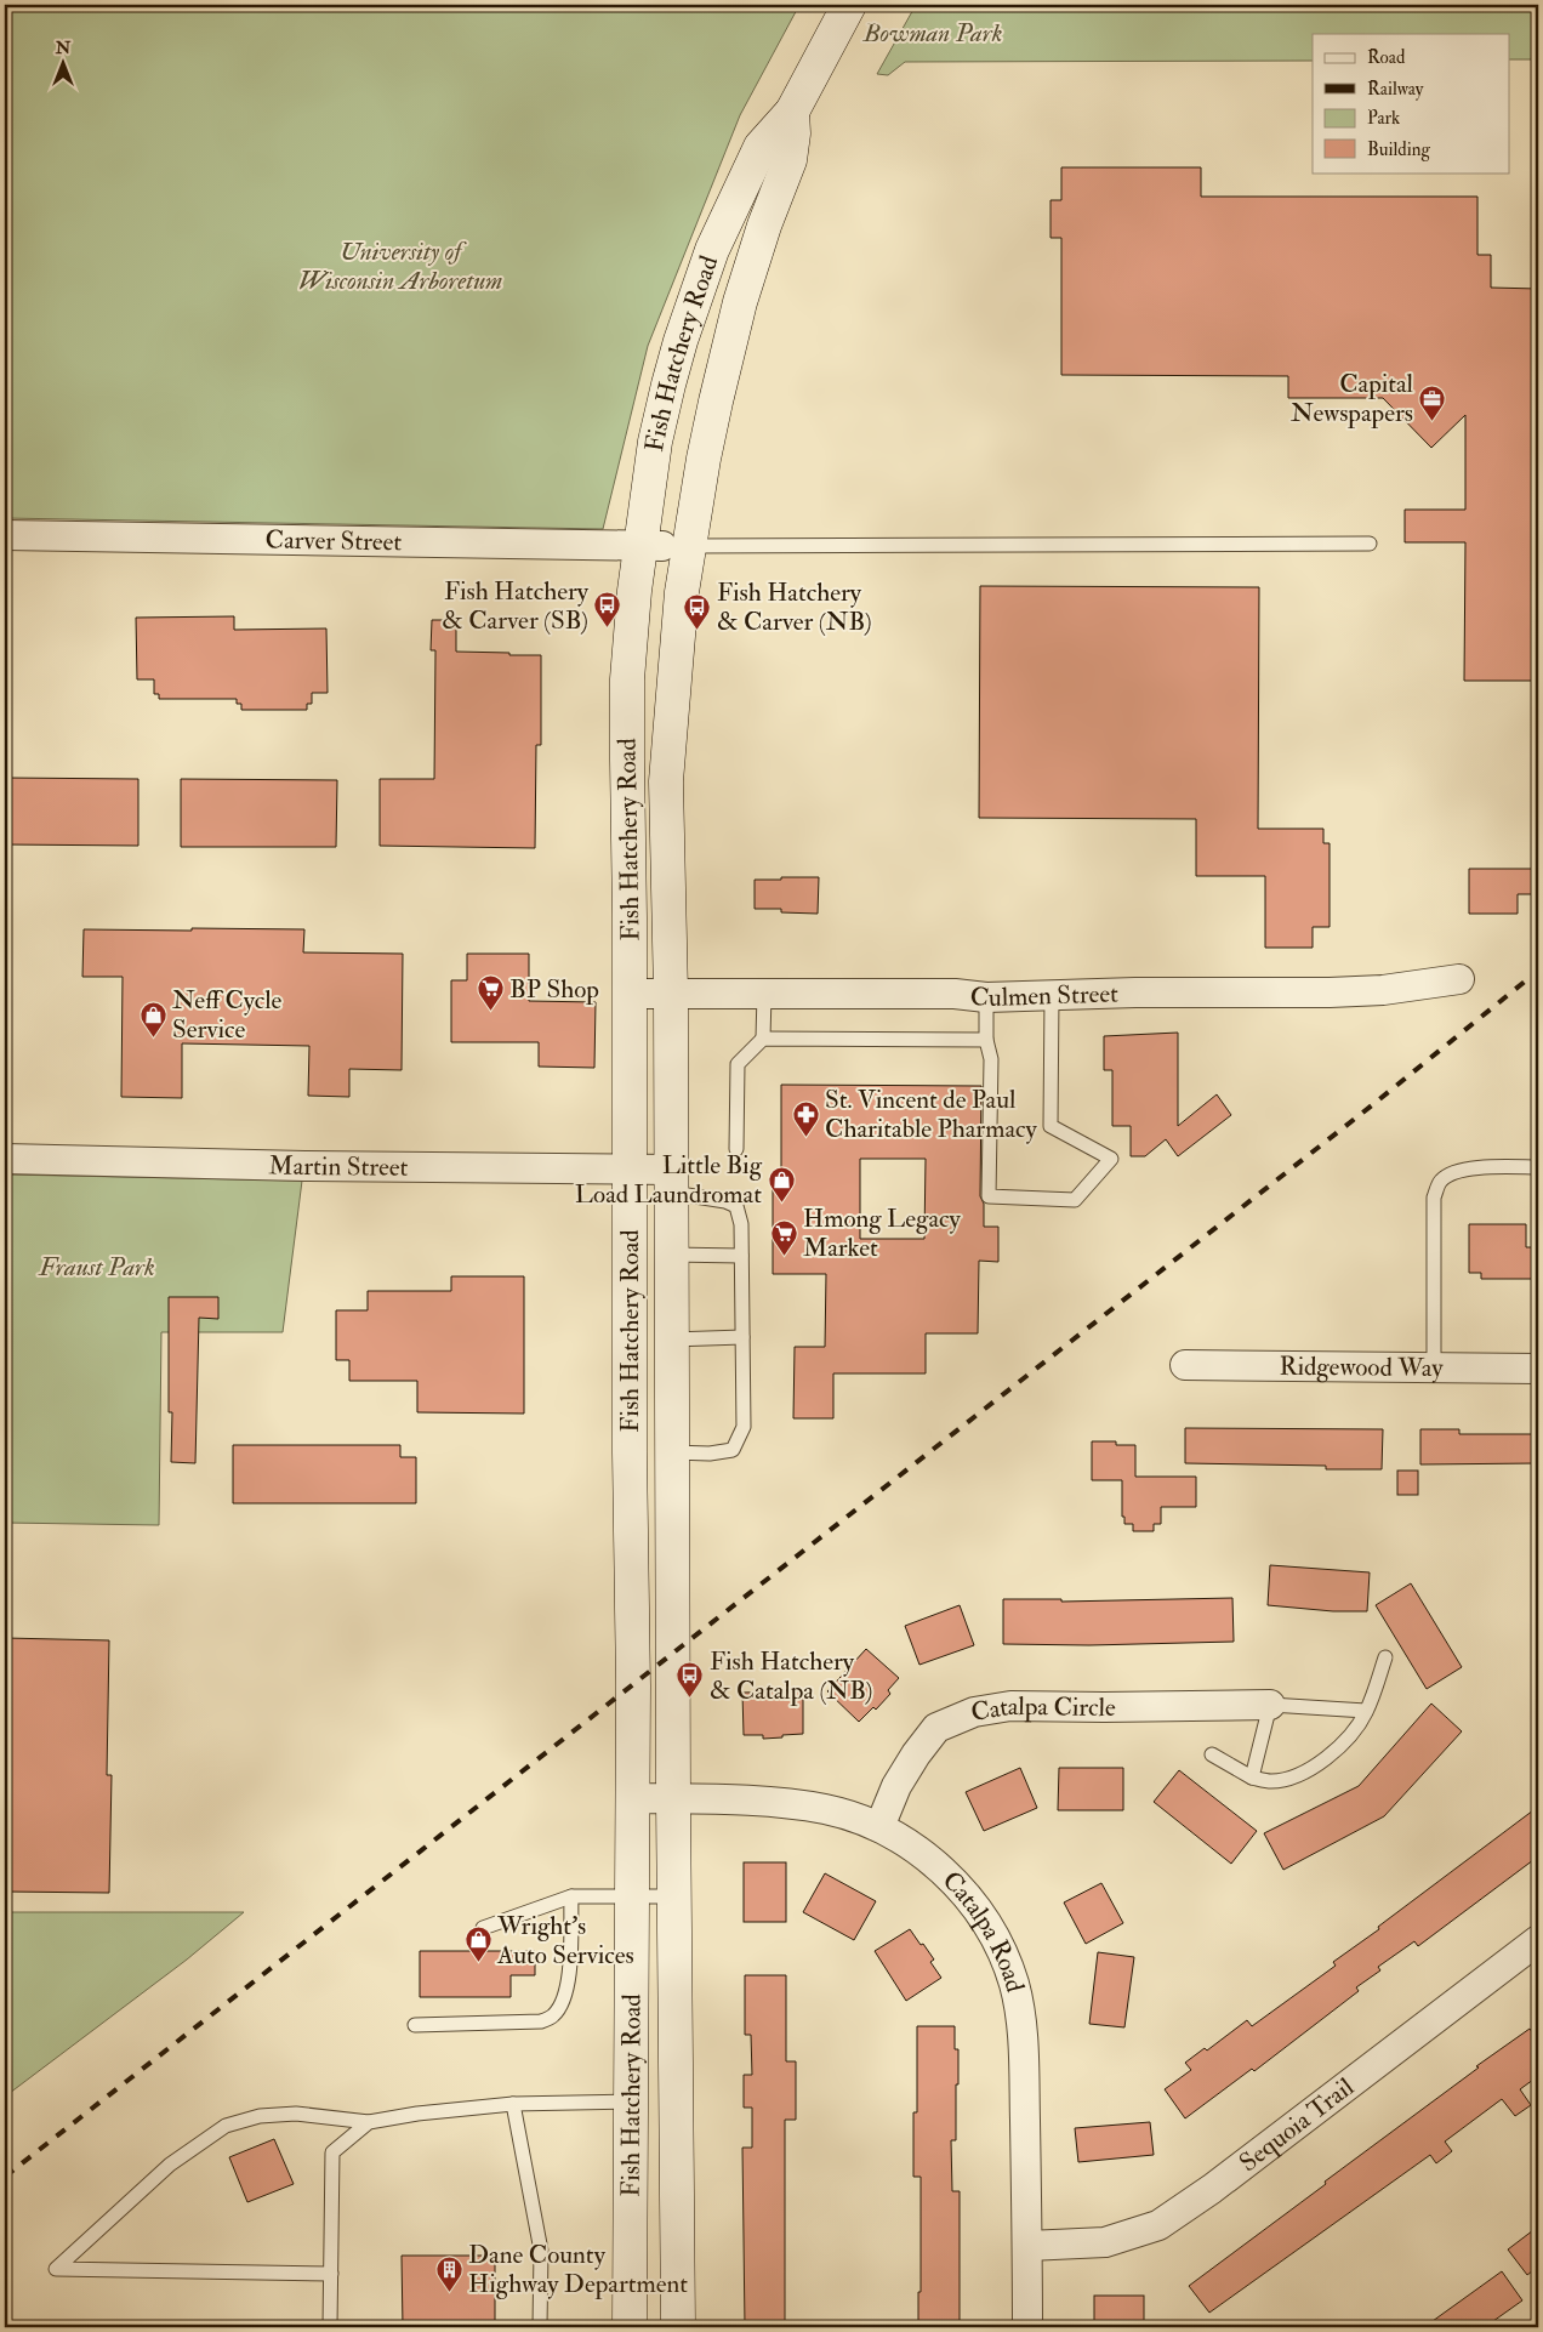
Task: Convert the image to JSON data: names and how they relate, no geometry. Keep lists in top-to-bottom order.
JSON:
{
  "streets": {
    "main road": ["Fish Hatchery Road"],
    "street": [
      "Carver Street",
      "Culmen Street",
      "Martin Street",
      "Ridgewood Way",
      "Catalpa Circle",
      "Catalpa Road",
      "Sequoia Trail"
    ]
  },
  "crossings": [
    ["Fish Hatchery Road", "Carver Street"],
    ["Fish Hatchery Road", "Culmen Street"],
    ["Fish Hatchery Road", "Martin Street"],
    ["Fish Hatchery Road", "Catalpa Road"],
    ["Catalpa Circle", "Catalpa Road"],
    ["Catalpa Road", "Sequoia Trail"]
  ],
  "parks": ["Bowman Park", "University of Wisconsin Arboretum", "Fraust Park"],
  "places": {
    "office": ["Capital Newspapers"],
    "bus stop": ["Fish Hatchery & Carver (SB)", "Fish Hatchery & Carver (NB)", "Fish Hatchery & Catalpa (NB)"],
    "supermarket": ["BP Shop", "Hmong Legacy Market"],
    "shop": ["Neff Cycle Service", "Little Big Load Laundromat", "Wright's Auto Services"],
    "pharmacy": ["St. Vincent de Paul Charitable Pharmacy"],
    "building": ["Dane County Highway Department"]
  },
  "legend": [
    "Road",
    "Railway",
    "Park",
    "Building"
  ],
  "north": "top"
}
